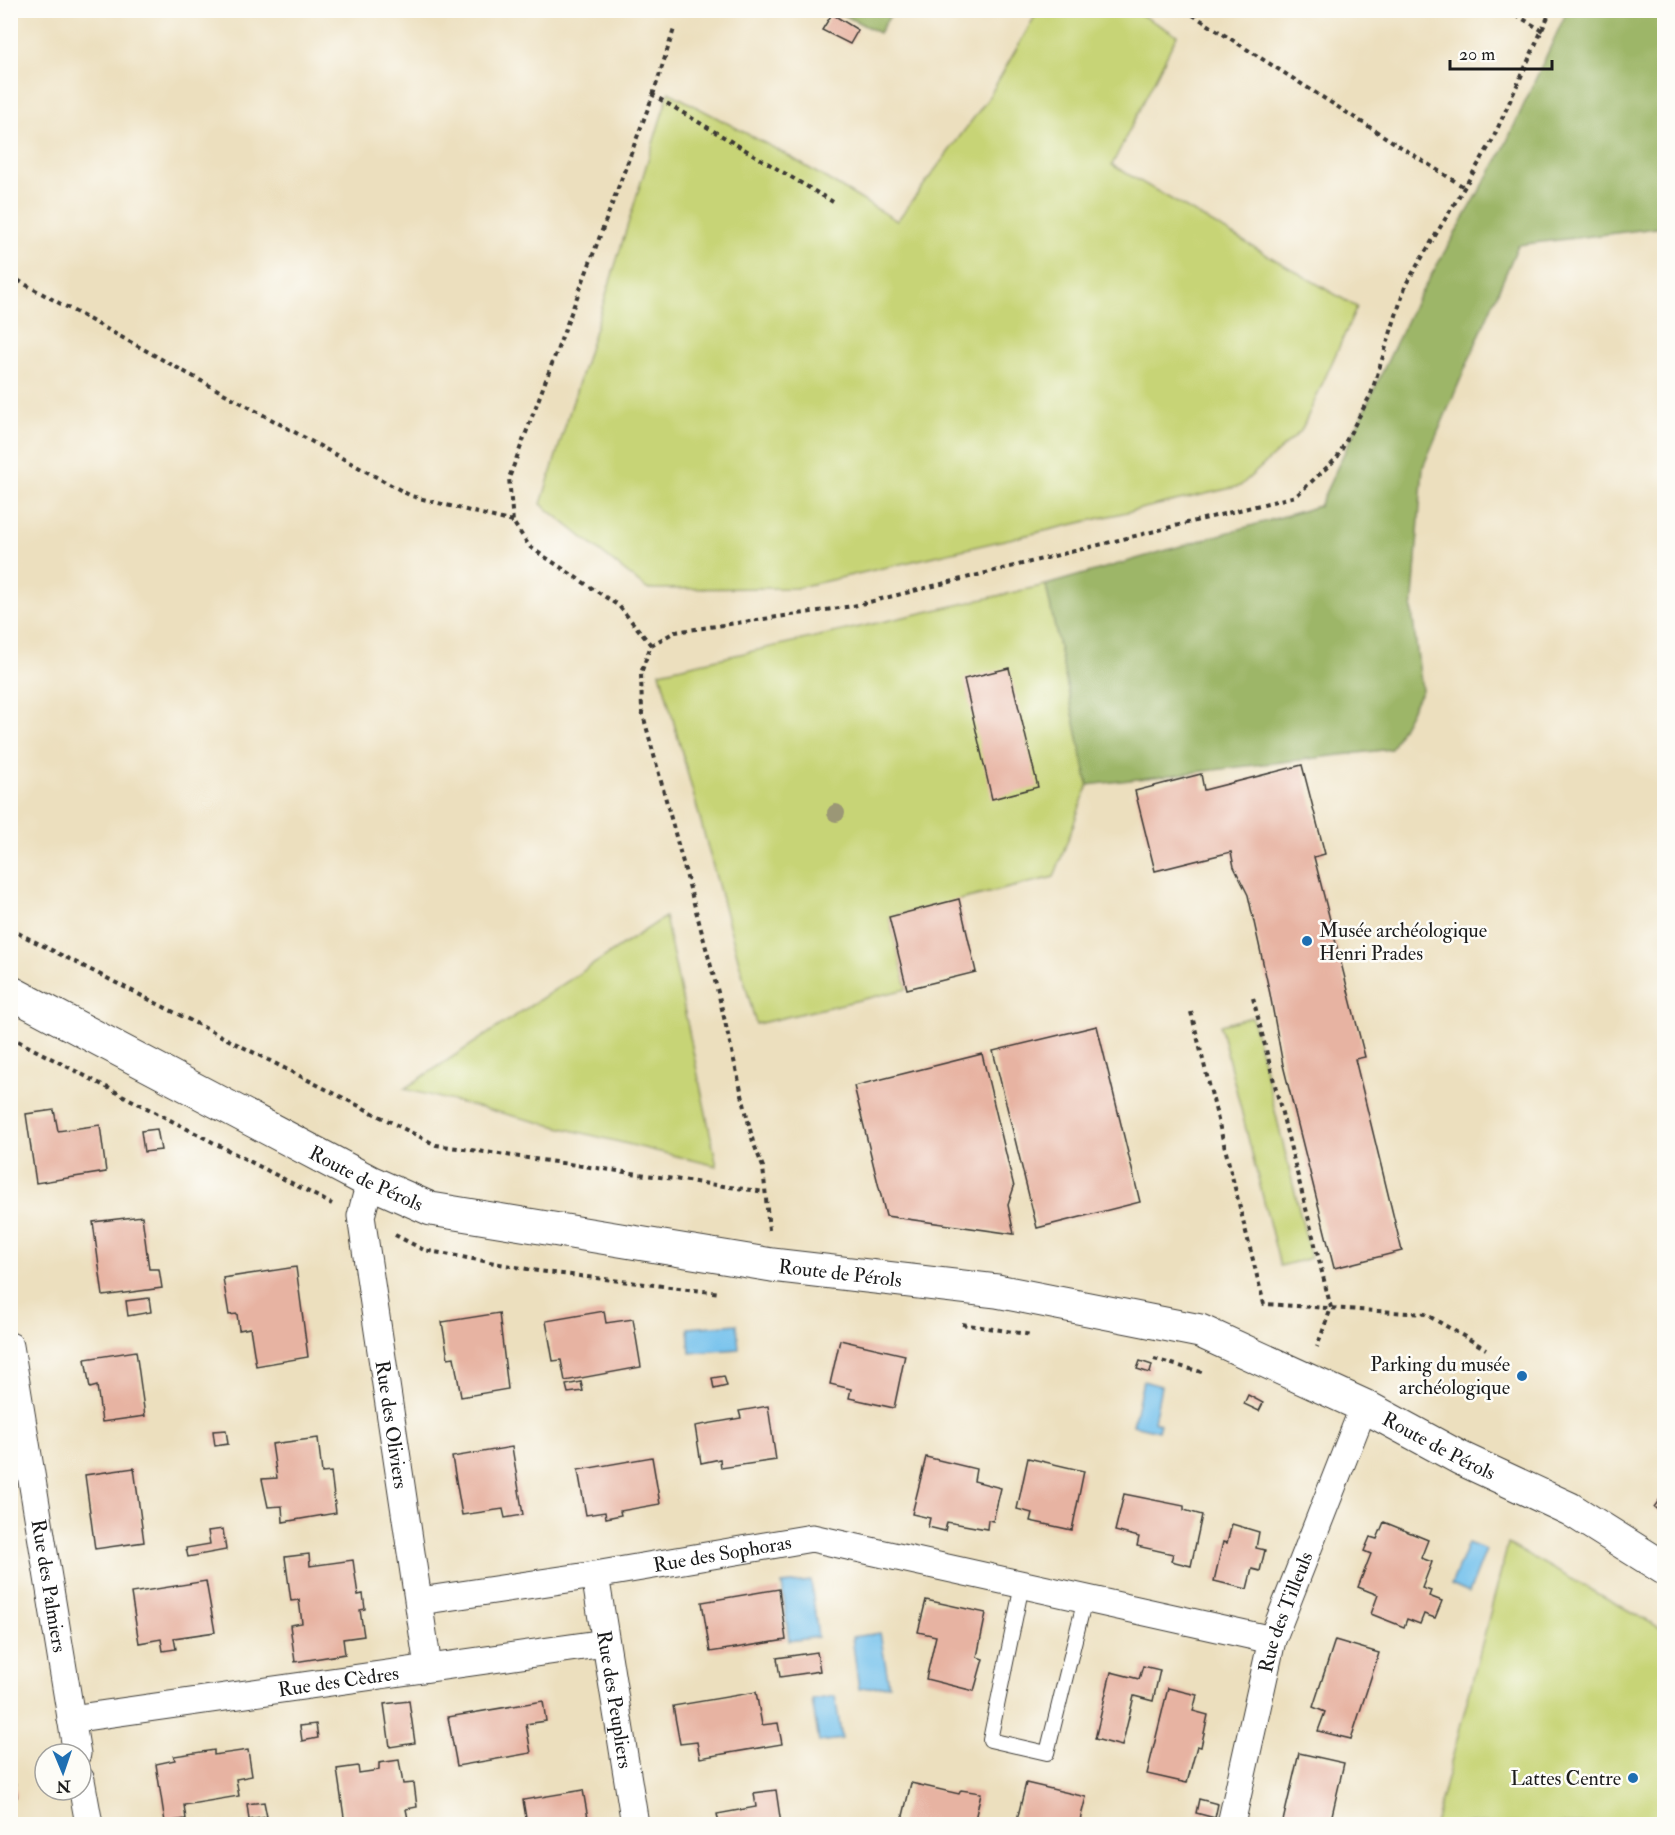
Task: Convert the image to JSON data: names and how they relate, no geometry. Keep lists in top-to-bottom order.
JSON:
{
  "streets": {
    "street": [
      "Route de Pérols",
      "Rue des Oliviers",
      "Rue des Sophoras",
      "Rue des Palmiers",
      "Rue des Tilleuls",
      "Rue des Cèdres",
      "Rue des Peupliers"
    ]
  },
  "crossings": [
    ["Route de Pérols", "Rue des Oliviers"],
    ["Route de Pérols", "Rue des Tilleuls"],
    ["Rue des Oliviers", "Rue des Sophoras"],
    ["Rue des Oliviers", "Rue des Cèdres"],
    ["Rue des Sophoras", "Rue des Tilleuls"],
    ["Rue des Sophoras", "Rue des Peupliers"],
    ["Rue des Palmiers", "Rue des Cèdres"],
    ["Rue des Cèdres", "Rue des Peupliers"]
  ],
  "places": ["Musée archéologique Henri Prades", "Parking du musée archéologique", "Lattes Centre"],
  "scale_bar": "20 m",
  "north": "bottom"
}
